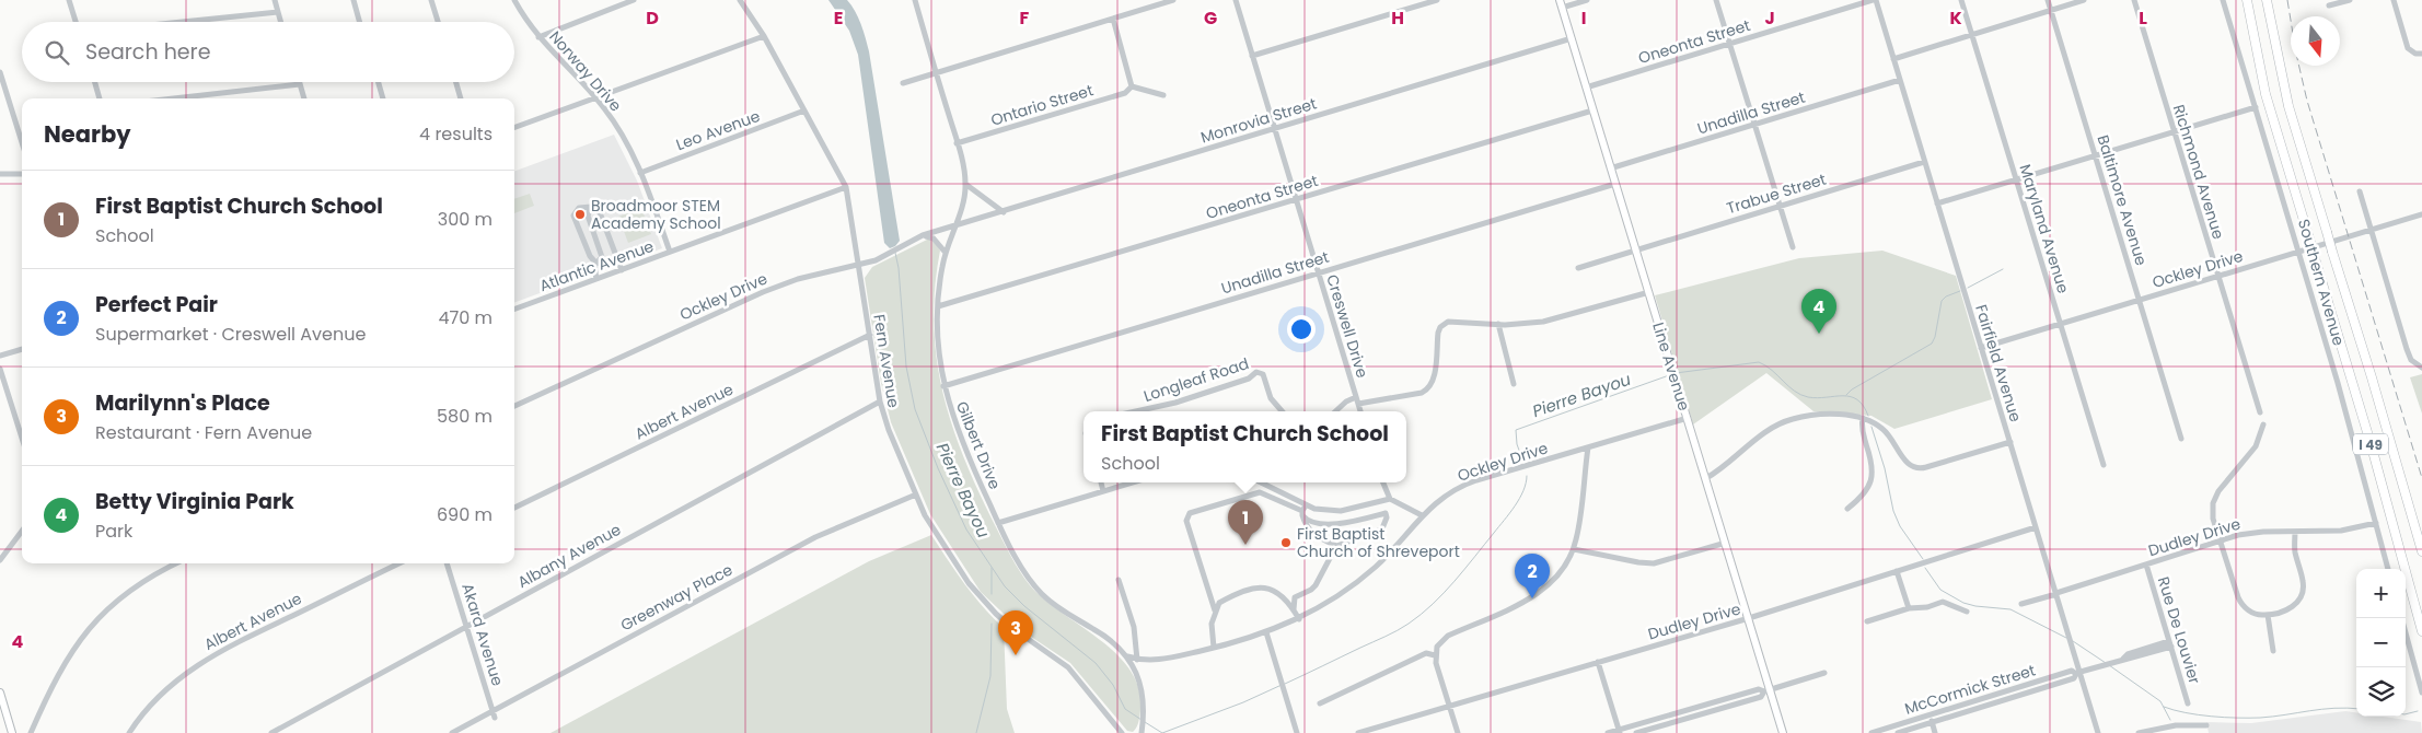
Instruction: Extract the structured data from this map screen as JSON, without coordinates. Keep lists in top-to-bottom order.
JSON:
{
  "streets": {
    "highway": ["I 49"],
    "main road": ["Line Avenue"],
    "street": [
      "Oneonta Street",
      "Norway Drive",
      "Ontario Street",
      "Unadilla Street",
      "Monrovia Street",
      "Leo Avenue",
      "Richmond Avenue",
      "Trabue Street",
      "Baltimore Avenue",
      "Maryland Avenue",
      "Atlantic Avenue",
      "Ockley Drive",
      "Southern Avenue",
      "Creswell Drive",
      "Fern Avenue",
      "Fairfield Avenue",
      "Longleaf Road",
      "Albert Avenue",
      "Gilbert Drive",
      "Dudley Drive",
      "Albany Avenue",
      "Greenway Place",
      "Rue De Louvier",
      "Akard Avenue",
      "McCormick Street"
    ]
  },
  "crossings": [
    ["Oneonta Street", "Creswell Drive"],
    ["Oneonta Street", "Fairfield Avenue"],
    ["Oneonta Street", "Line Avenue"],
    ["Oneonta Street", "Gilbert Drive"],
    ["Norway Drive", "Leo Avenue"],
    ["Norway Drive", "Atlantic Avenue"],
    ["Ontario Street", "Gilbert Drive"],
    ["Unadilla Street", "Creswell Drive"],
    ["Unadilla Street", "Fairfield Avenue"],
    ["Unadilla Street", "Line Avenue"],
    ["Unadilla Street", "Gilbert Drive"],
    ["Monrovia Street", "Ockley Drive"],
    ["Monrovia Street", "Creswell Drive"],
    ["Monrovia Street", "Line Avenue"],
    ["Monrovia Street", "Gilbert Drive"],
    ["Leo Avenue", "Fern Avenue"],
    ["Richmond Avenue", "Ockley Drive"],
    ["Trabue Street", "Fairfield Avenue"],
    ["Trabue Street", "Line Avenue"],
    ["Baltimore Avenue", "Ockley Drive"],
    ["Maryland Avenue", "Ockley Drive"],
    ["Atlantic Avenue", "Fern Avenue"],
    ["Ockley Drive", "Southern Avenue"],
    ["Ockley Drive", "Fern Avenue"],
    ["Ockley Drive", "Fairfield Avenue"],
    ["Ockley Drive", "Line Avenue"],
    ["Ockley Drive", "Gilbert Drive"],
    ["Southern Avenue", "Dudley Drive"],
    ["Fern Avenue", "Albert Avenue"],
    ["Fern Avenue", "Albany Avenue"],
    ["Fern Avenue", "Greenway Place"],
    ["Fairfield Avenue", "Dudley Drive"],
    ["Fairfield Avenue", "McCormick Street"],
    ["Line Avenue", "Dudley Drive"],
    ["Dudley Drive", "Rue De Louvier"],
    ["Albany Avenue", "Akard Avenue"],
    ["Greenway Place", "Akard Avenue"]
  ],
  "water": ["Pierre Bayou"],
  "places": ["Broadmoor STEM Academy School", "First Baptist Church of Shreveport"],
  "north": "bottom",
  "page": {
    "search": "Search here",
    "heading": ["Nearby", "4 results"],
    "list": [
      {
        "mark": "1",
        "name": "First Baptist Church School",
        "note": "School",
        "value": "300 m"
      },
      {
        "mark": "2",
        "name": "Perfect Pair",
        "note": "Supermarket · Creswell Avenue",
        "value": "470 m"
      },
      {
        "mark": "3",
        "name": "Marilynn's Place",
        "note": "Restaurant · Fern Avenue",
        "value": "580 m"
      },
      {
        "mark": "4",
        "name": "Betty Virginia Park",
        "note": "Park",
        "value": "690 m"
      }
    ],
    "pins": [
      "4",
      "1",
      "2",
      "3"
    ],
    "popup": ["First Baptist Church School", "School"],
    "map_buttons": ["+", "−"]
  },
  "grid": {
    "columns": [
      "D",
      "E",
      "F",
      "G",
      "H",
      "I",
      "J",
      "K",
      "L"
    ],
    "rows": ["4"]
  }
}
